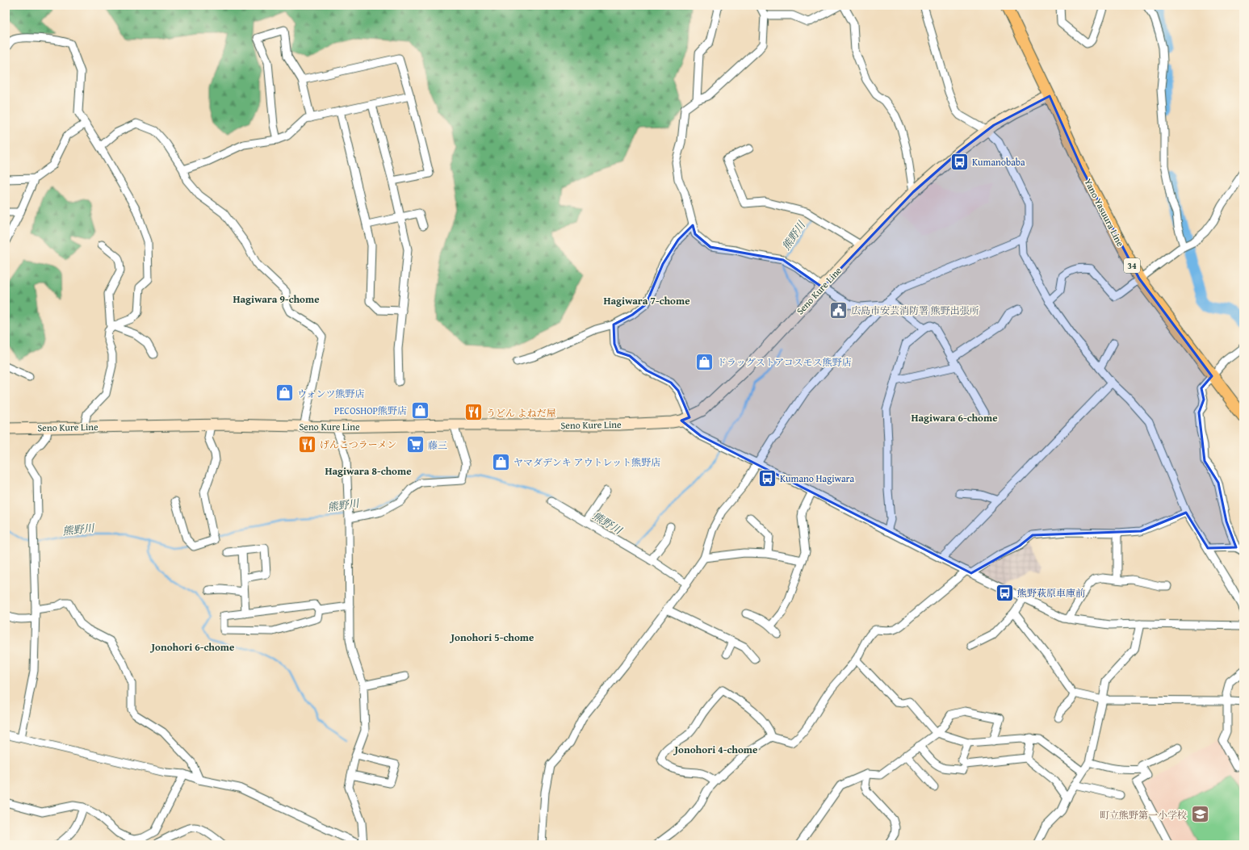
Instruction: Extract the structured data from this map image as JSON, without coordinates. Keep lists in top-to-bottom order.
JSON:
{
  "streets": {
    "main road": ["Yano Yasuura Line", "34", "Seno Kure Line"]
  },
  "crossings": [
    ["Yano Yasuura Line", "Seno Kure Line"]
  ],
  "districts": [
    "Hagiwara 9-chome",
    "Hagiwara 7-chome",
    "Hagiwara 6-chome",
    "Hagiwara 8-chome",
    "Jonohori 5-chome",
    "Jonohori 6-chome",
    "Jonohori 4-chome"
  ],
  "water": ["熊野川"],
  "places": {
    "bus stop": ["Kumanobaba", "Kumano Hagiwara", "熊野萩原車庫前"],
    "public building": ["広島市安芸消防署 熊野出張所"],
    "shop": [
      "ドラッグストアコスモス熊野店",
      "ウォンツ熊野店",
      "PECOSHOP熊野店",
      "ヤマダデンキ アウトレット熊野店"
    ],
    "restaurant": ["うどん よねだ屋", "げんこつラーメン"],
    "supermarket": ["藤三"],
    "school or university": ["町立熊野第一小学校"]
  }
}
